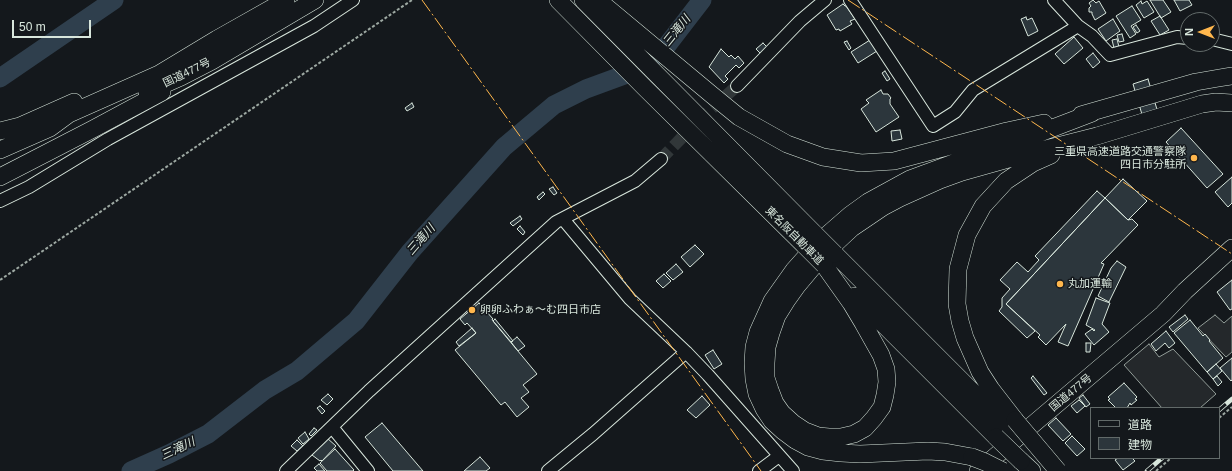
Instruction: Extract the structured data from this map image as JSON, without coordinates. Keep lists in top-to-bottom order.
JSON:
{
  "streets": {
    "highway": ["国道477号", "東名阪自動車道"]
  },
  "water": ["三滝川"],
  "places": ["三重県高速道路交通警察隊 四日市分駐所", "丸加運輸", "卵卵ふわぁ～む四日市店"],
  "legend": ["道路", "建物"],
  "scale_bar": "50 m",
  "north": "left"
}
